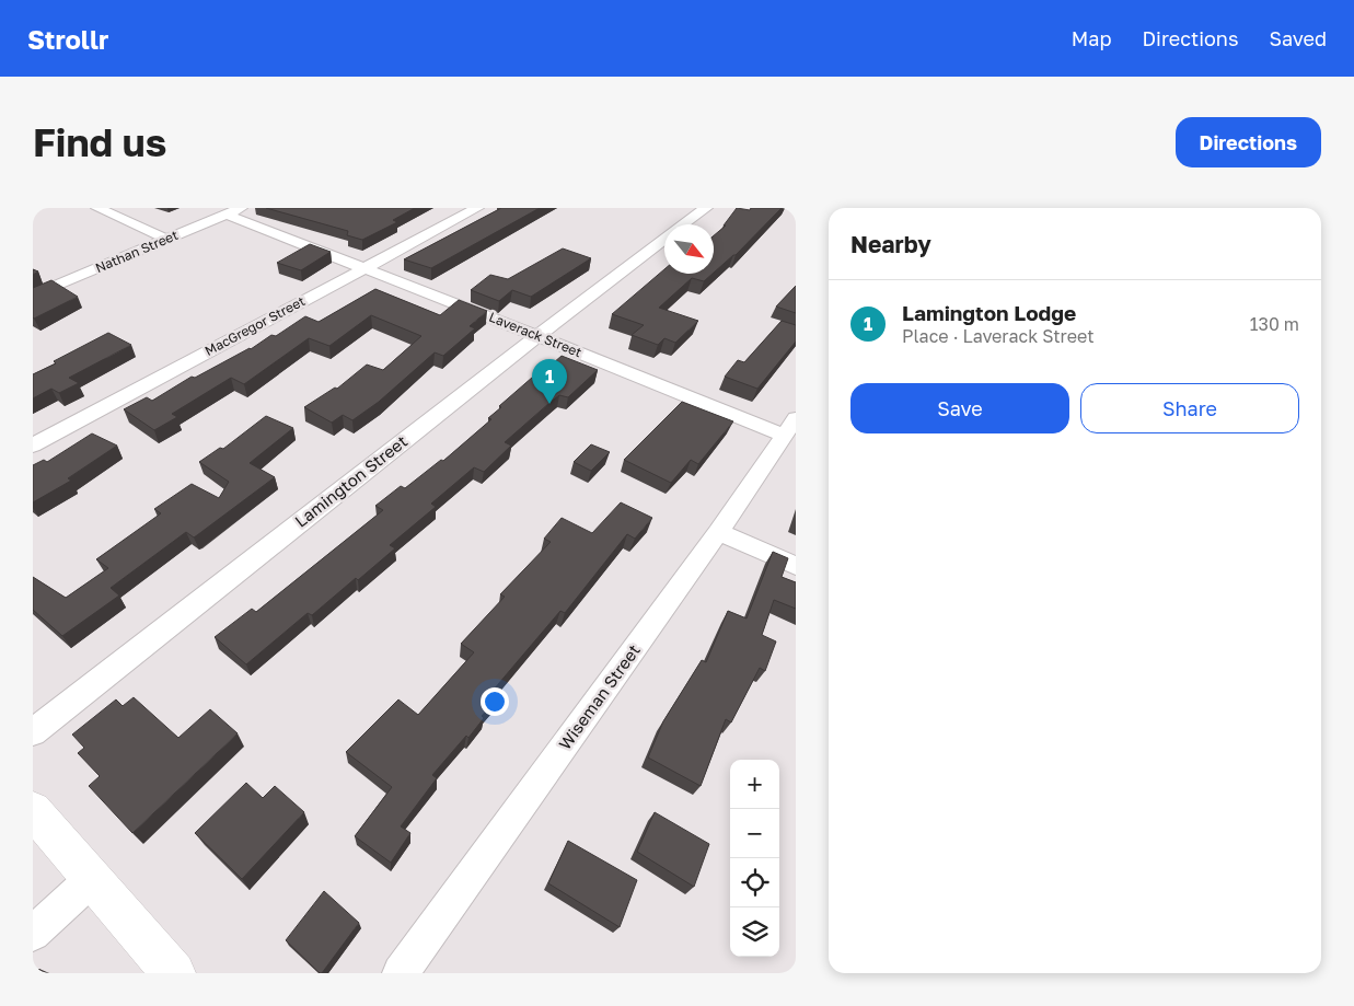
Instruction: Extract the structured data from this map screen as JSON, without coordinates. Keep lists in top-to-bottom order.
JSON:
{
  "streets": {
    "street": [
      "Nathan Street",
      "MacGregor Street",
      "Laverack Street",
      "Lamington Street",
      "Wiseman Street"
    ]
  },
  "crossings": [
    ["Nathan Street", "Laverack Street"],
    ["MacGregor Street", "Laverack Street"],
    ["Laverack Street", "Lamington Street"],
    ["Laverack Street", "Wiseman Street"]
  ],
  "north": "bottom right",
  "page": {
    "header": "Strollr",
    "nav": ["Map", "Directions", "Saved"],
    "buttons": [
      "Directions",
      ["Save", "Share"]
    ],
    "title": "Find us",
    "heading": "Nearby",
    "list": [
      {
        "mark": "1",
        "name": "Lamington Lodge",
        "note": "Place · Laverack Street",
        "value": "130 m"
      }
    ],
    "pins": "1",
    "map_buttons": ["+", "−"]
  }
}
